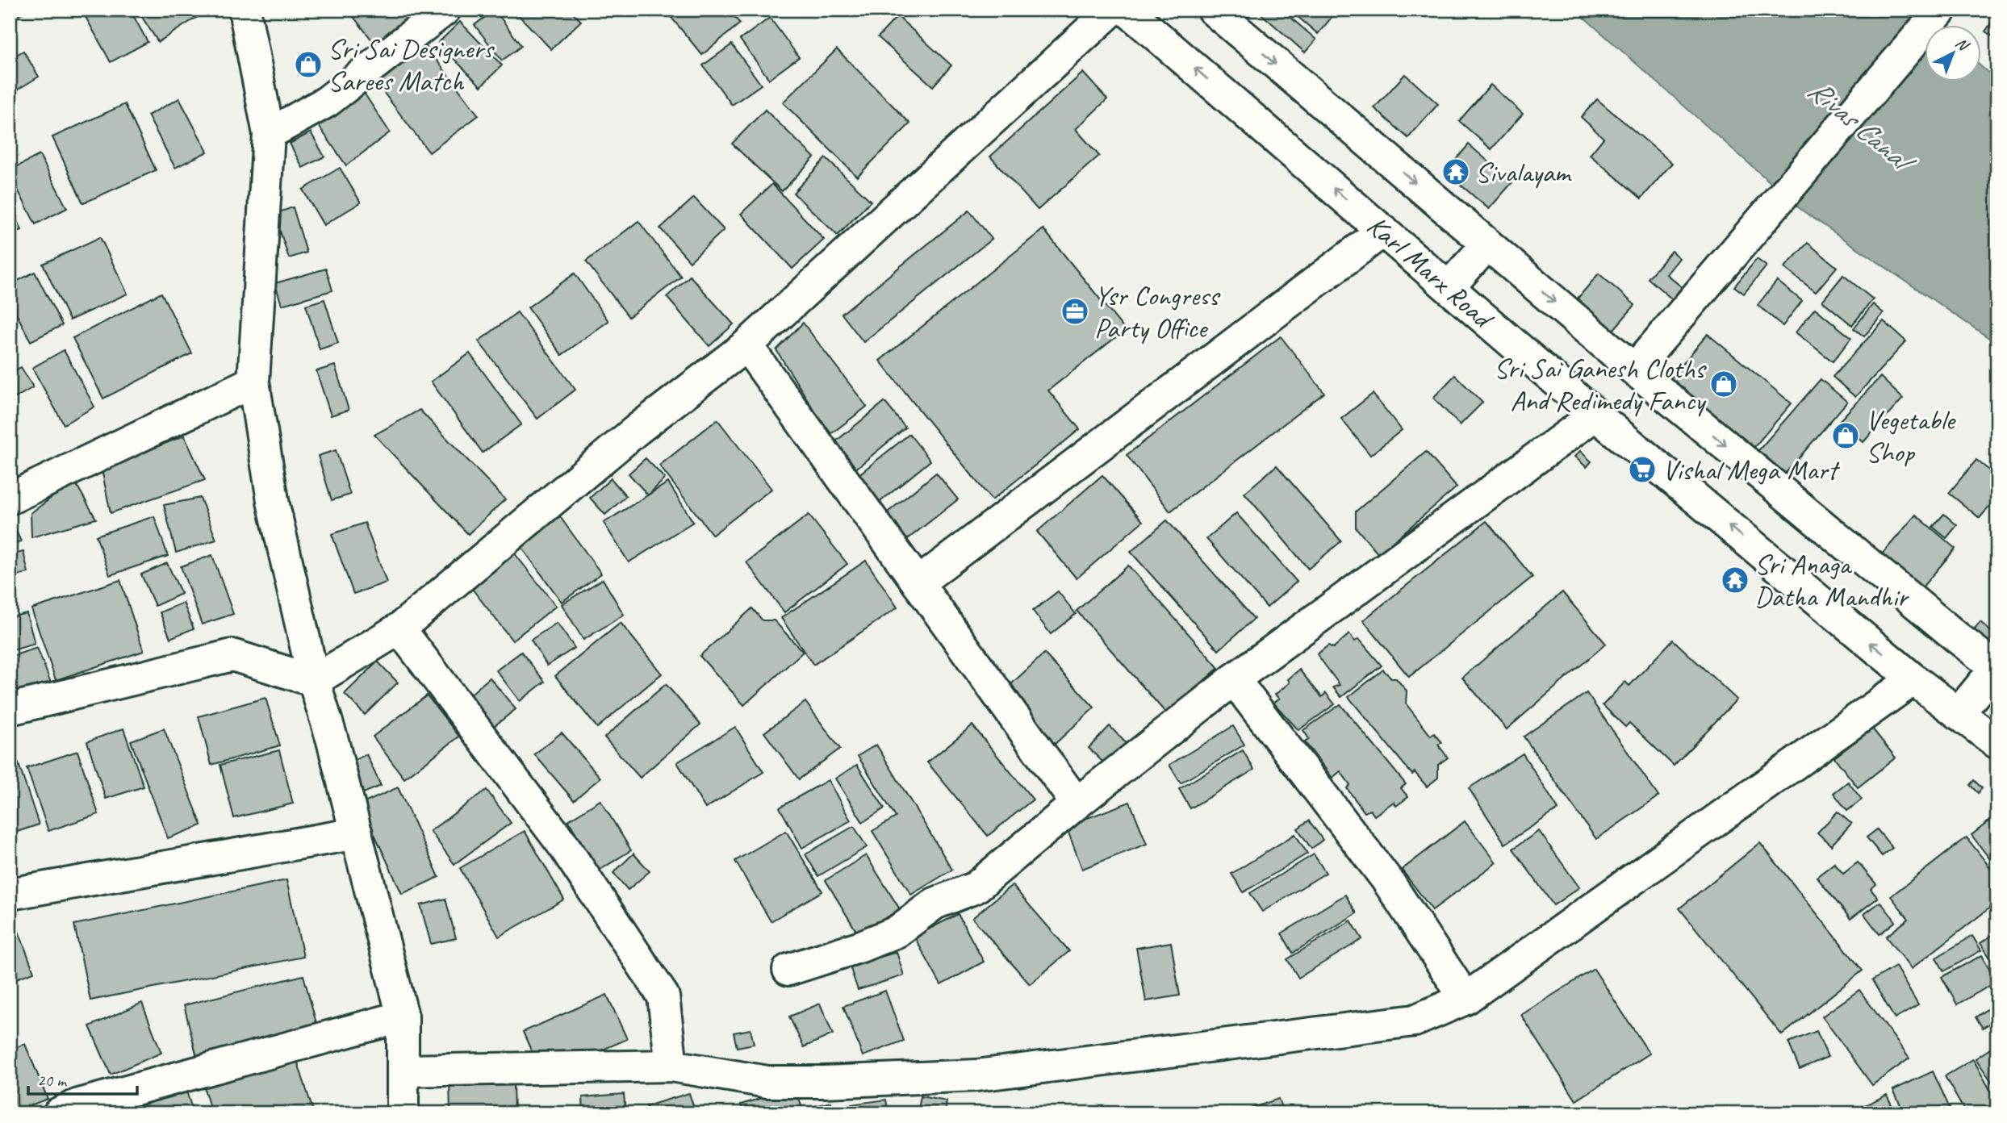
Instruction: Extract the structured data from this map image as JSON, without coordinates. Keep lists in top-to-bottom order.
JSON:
{
  "streets": {
    "street": ["Karl Marx Road"]
  },
  "water": ["Rivas Canal"],
  "places": {
    "shop": ["Sri Sai Designers Sarees Match", "Sri Sai Ganesh Cloths And Redimedy Fancy", "Vegetable Shop"],
    "temple": ["Sivalayam", "Sri Anaga Datha Mandhir"],
    "office": ["Ysr Congress Party Office"],
    "supermarket": ["Vishal Mega Mart"]
  },
  "scale_bar": "20 m",
  "north": "top right"
}
